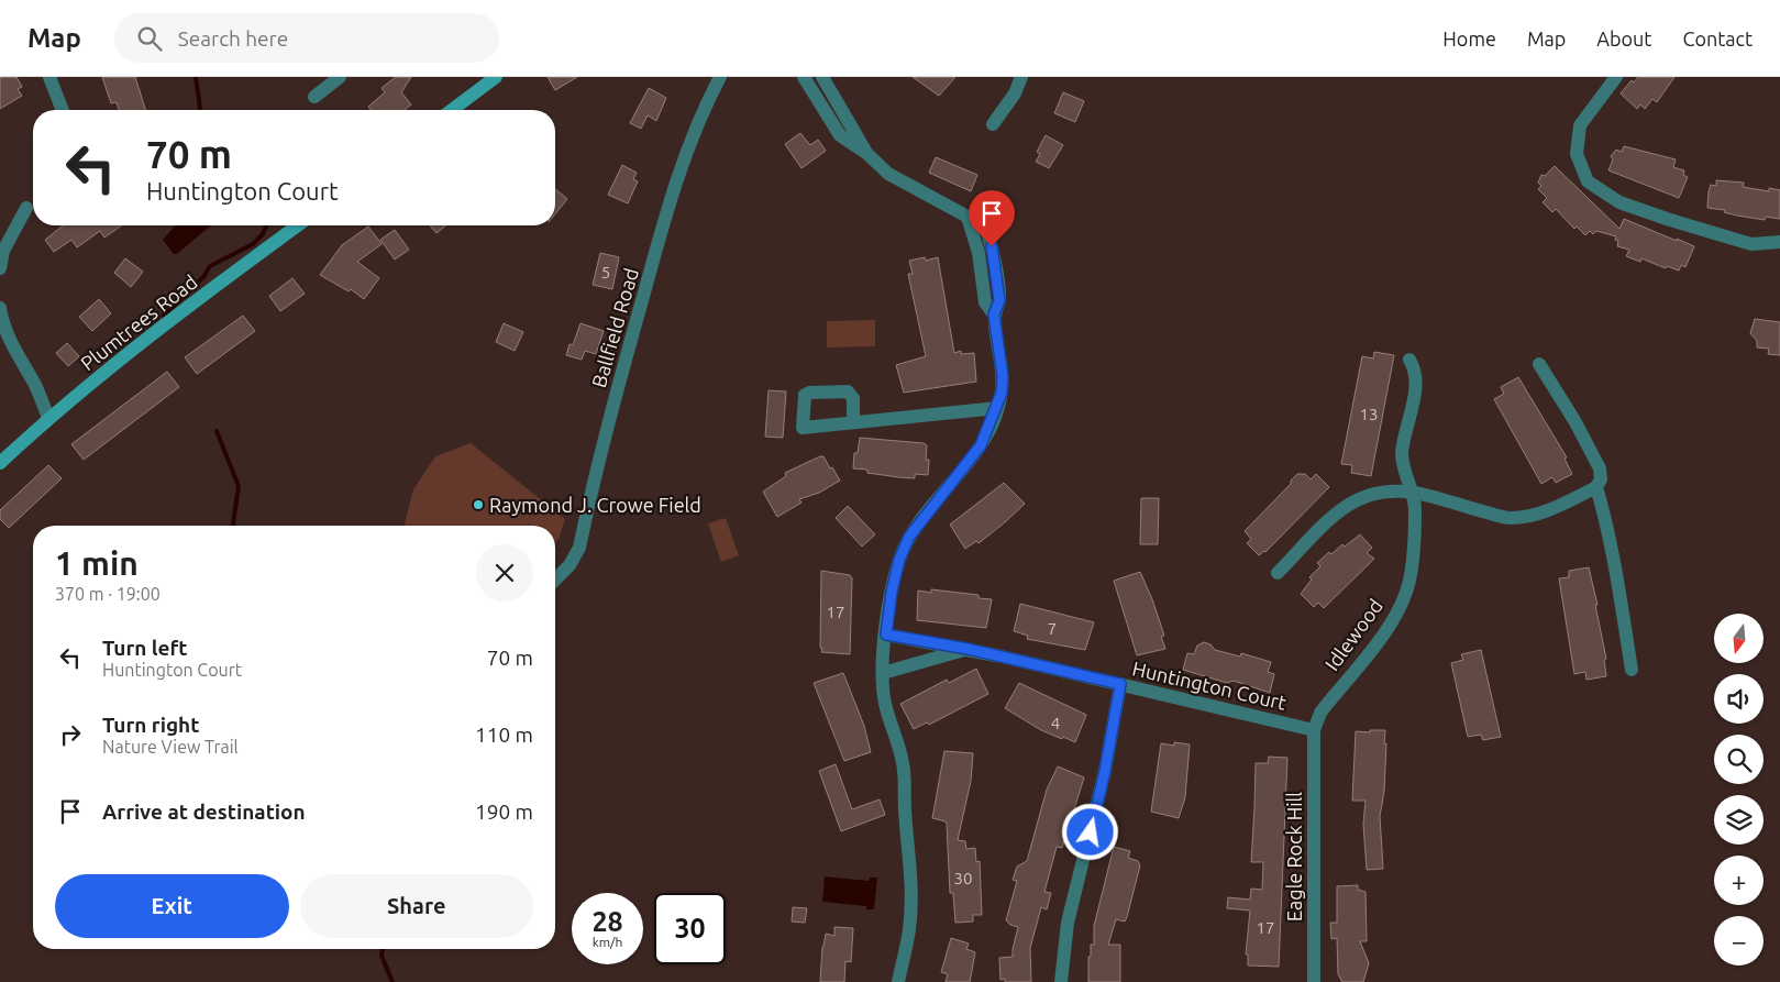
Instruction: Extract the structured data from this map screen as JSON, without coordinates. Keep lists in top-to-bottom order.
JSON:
{
  "streets": {
    "main road": ["Plumtrees Road"],
    "street": [
      "Ballfield Road",
      "Idlewood",
      "Huntington Court",
      "Eagle Rock Hill"
    ]
  },
  "crossings": [
    ["Idlewood", "Huntington Court"],
    ["Idlewood", "Eagle Rock Hill"],
    ["Huntington Court", "Eagle Rock Hill"]
  ],
  "places": ["Raymond J. Crowe Field"],
  "house_numbers": [
    "5",
    "13",
    "17",
    "7",
    "4",
    "30",
    "17"
  ],
  "north": "bottom",
  "page": {
    "header": "Map",
    "search": "Search here",
    "nav": [
      "Home",
      "Map",
      "About",
      "Contact"
    ],
    "turn": ["70 m", "Huntington Court"],
    "heading": ["1 min", "370 m · 19:00"],
    "map_buttons": ["+", "−"],
    "list": [
      {
        "name": "Turn left",
        "note": "Huntington Court",
        "value": "70 m"
      },
      {
        "name": "Turn right",
        "note": "Nature View Trail",
        "value": "110 m"
      },
      {
        "name": "Arrive at destination",
        "value": "190 m"
      }
    ],
    "buttons": ["Exit", "Share"],
    "speed": "28 km/h",
    "limit": "30"
  }
}
